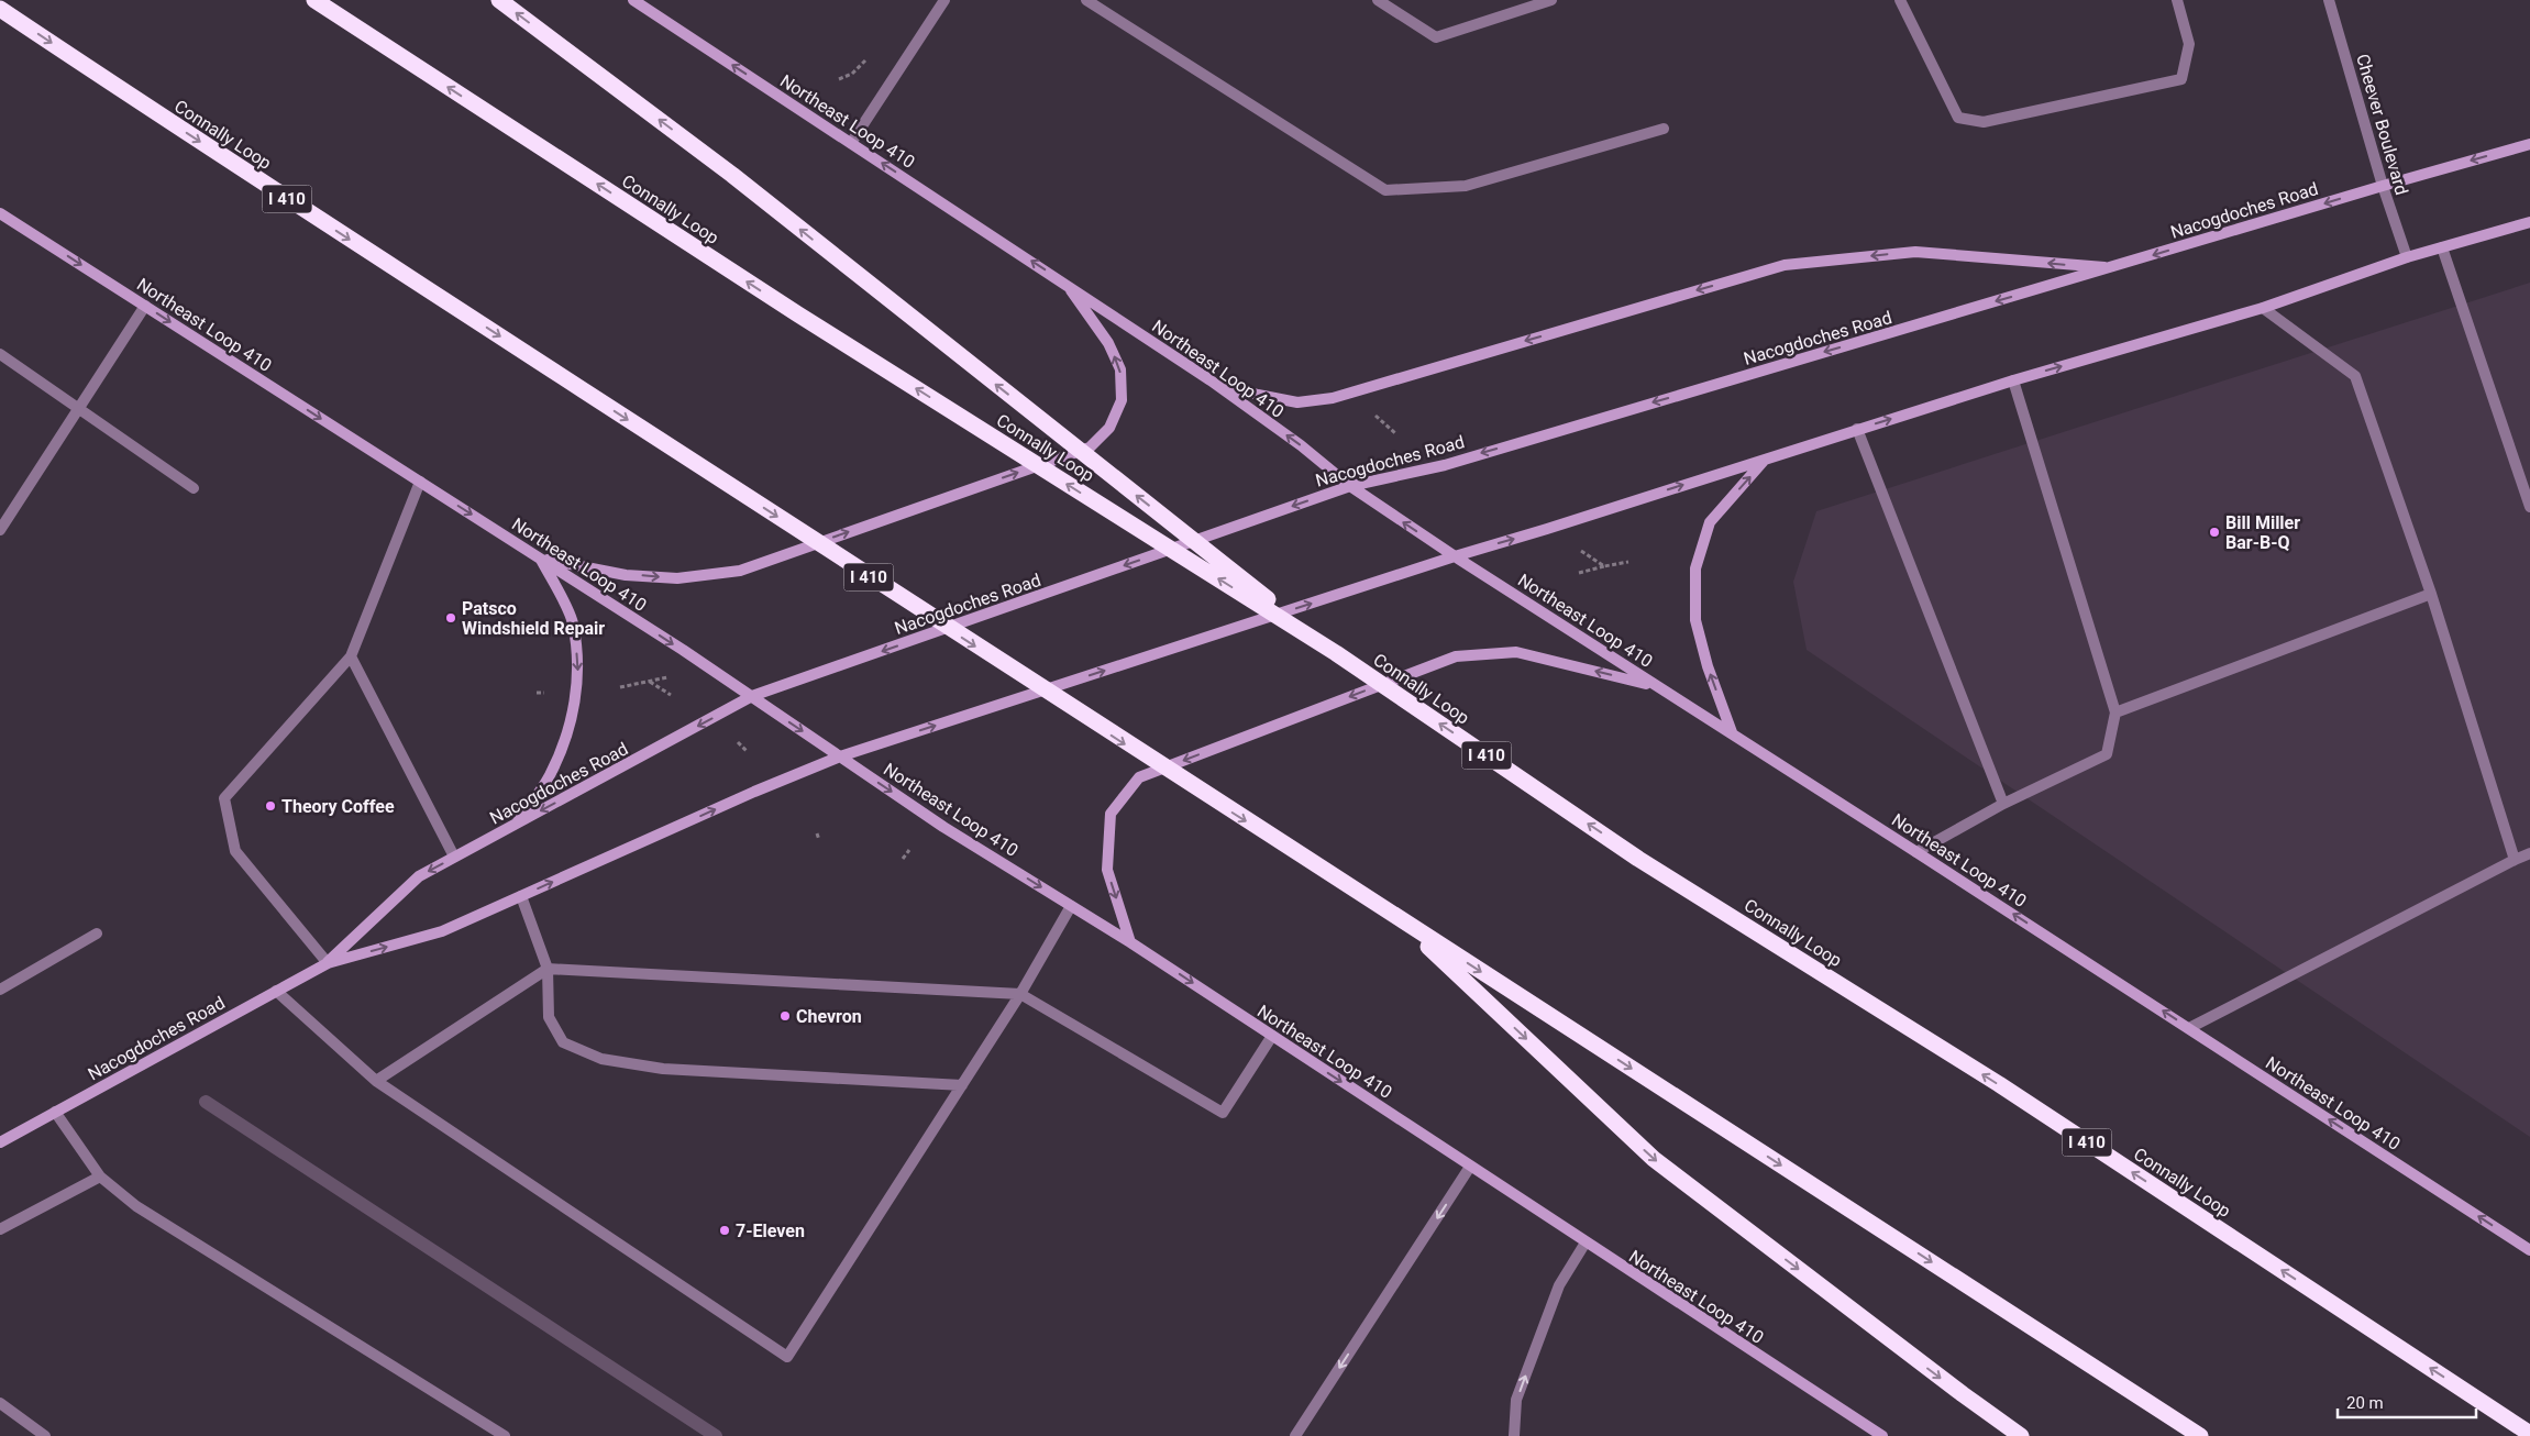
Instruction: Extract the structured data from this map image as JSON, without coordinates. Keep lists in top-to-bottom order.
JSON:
{
  "streets": {
    "highway": ["Connally Loop", "I 410"],
    "main road": ["Northeast Loop 410", "Nacogdoches Road"],
    "street": ["Cheever Boulevard"]
  },
  "crossings": [
    ["Northeast Loop 410", "Nacogdoches Road"],
    ["Cheever Boulevard", "Nacogdoches Road"]
  ],
  "places": [
    "Bill Miller Bar-B-Q",
    "Patsco Windshield Repair",
    "Theory Coffee",
    "Chevron",
    "7-Eleven"
  ],
  "scale_bar": "20 m"
}
